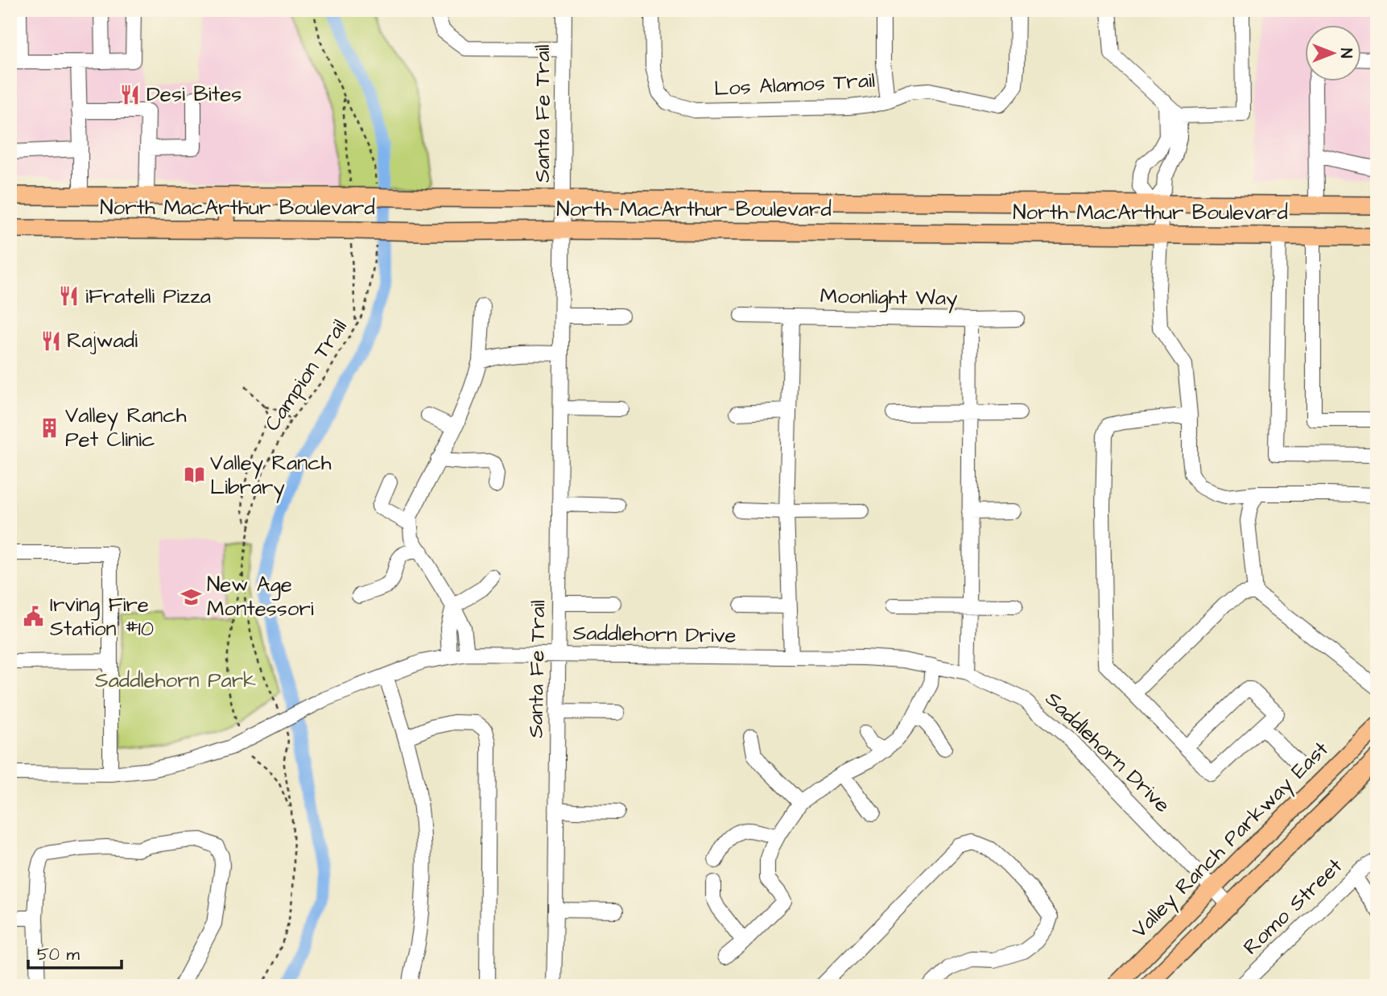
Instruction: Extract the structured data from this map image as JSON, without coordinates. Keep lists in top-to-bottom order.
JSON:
{
  "streets": {
    "main road": ["North MacArthur Boulevard", "Valley Ranch Parkway East"],
    "street": [
      "Los Alamos Trail",
      "Santa Fe Trail",
      "Moonlight Way",
      "Saddlehorn Drive",
      "Romo Street"
    ],
    "path": ["Campion Trail"]
  },
  "crossings": [
    ["Santa Fe Trail", "North MacArthur Boulevard"],
    ["Santa Fe Trail", "Saddlehorn Drive"],
    ["Moonlight Way", "Saddlehorn Drive"],
    ["Saddlehorn Drive", "Valley Ranch Parkway East"]
  ],
  "parks": ["Saddlehorn Park"],
  "places": {
    "restaurant": ["Desi Bites", "iFratelli Pizza", "Rajwadi"],
    "building": ["Valley Ranch Pet Clinic"],
    "library": ["Valley Ranch Library"],
    "school or university": ["New Age Montessori"],
    "public building": ["Irving Fire Station #10"]
  },
  "scale_bar": "50 m",
  "north": "right"
}
